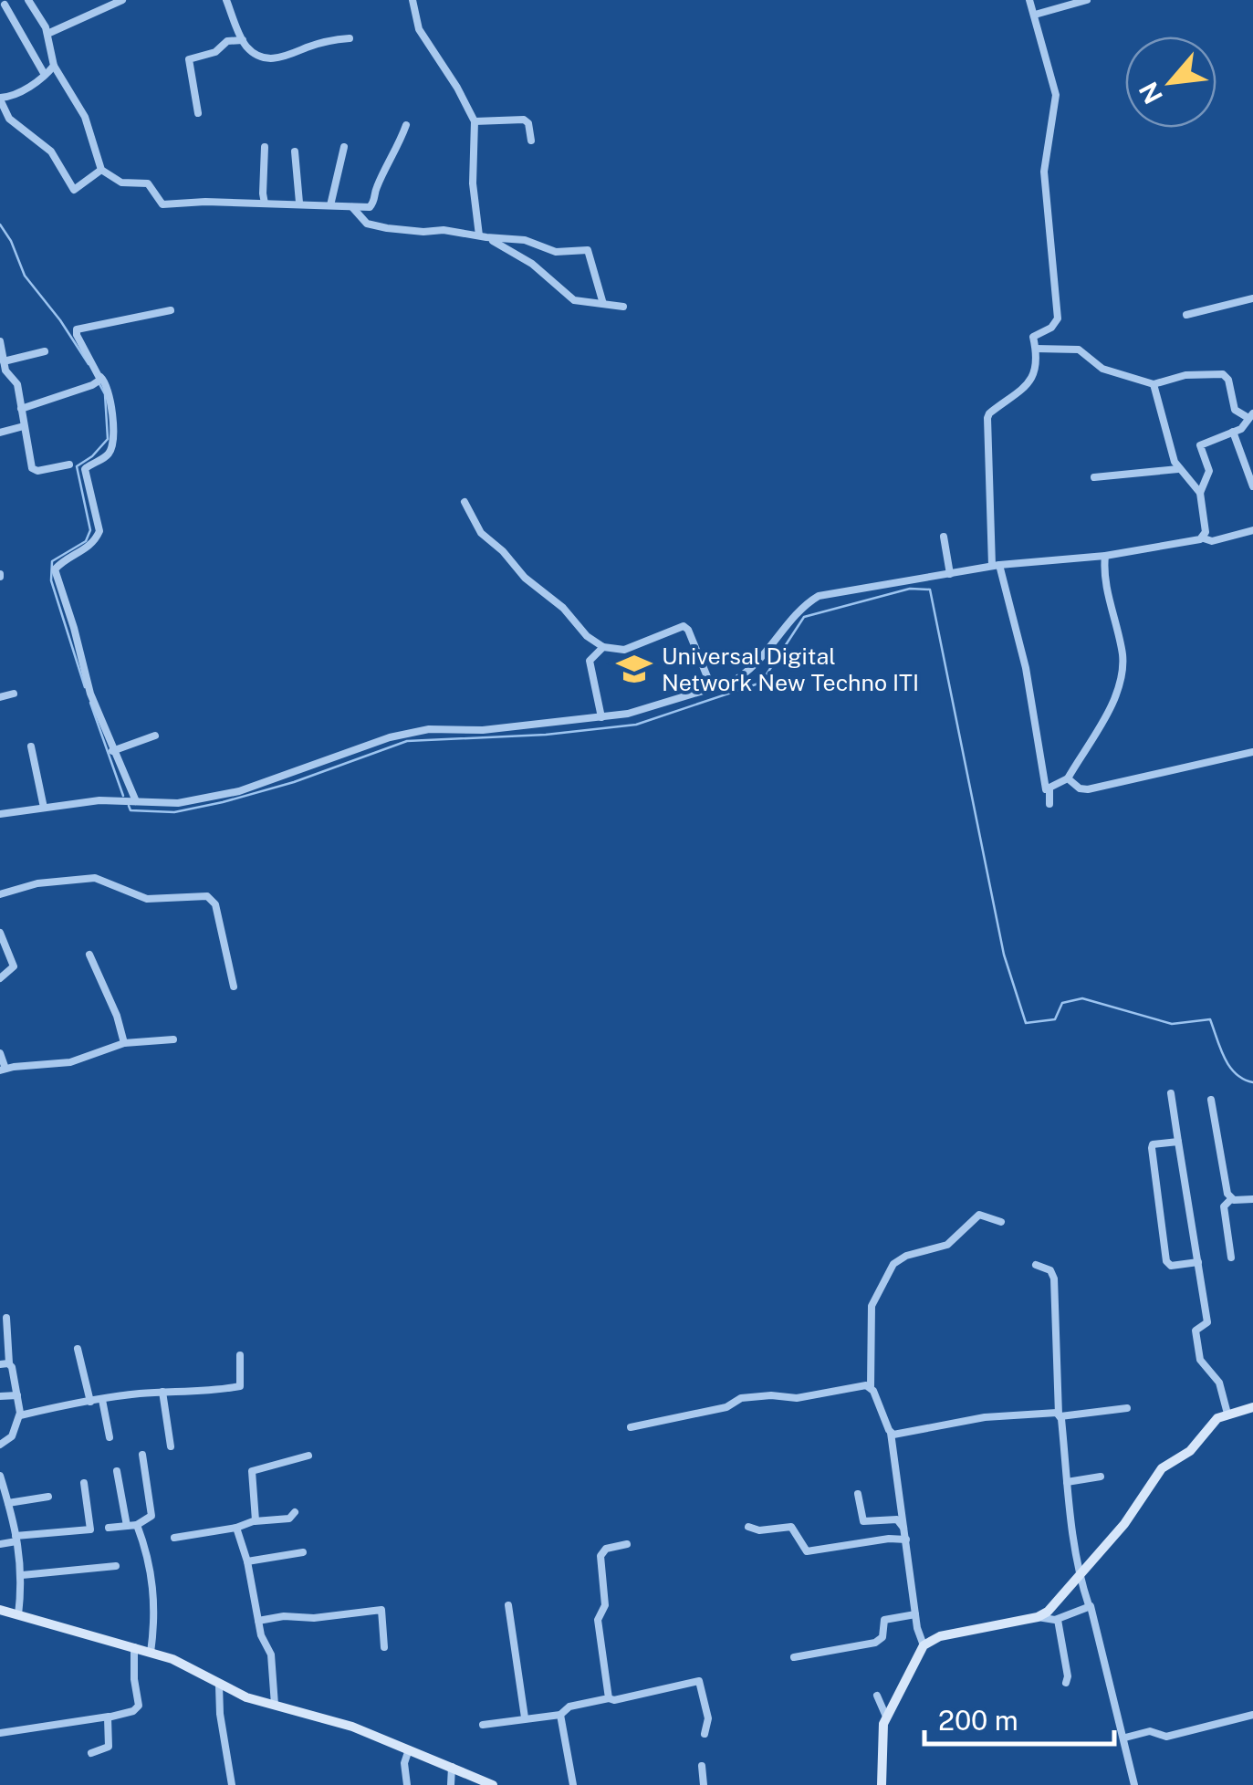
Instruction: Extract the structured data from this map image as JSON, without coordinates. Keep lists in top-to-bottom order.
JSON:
{
  "places": {
    "school or university": ["Universal Digital Network New Techno ITI"]
  },
  "scale_bar": "200 m",
  "north": "bottom left"
}
